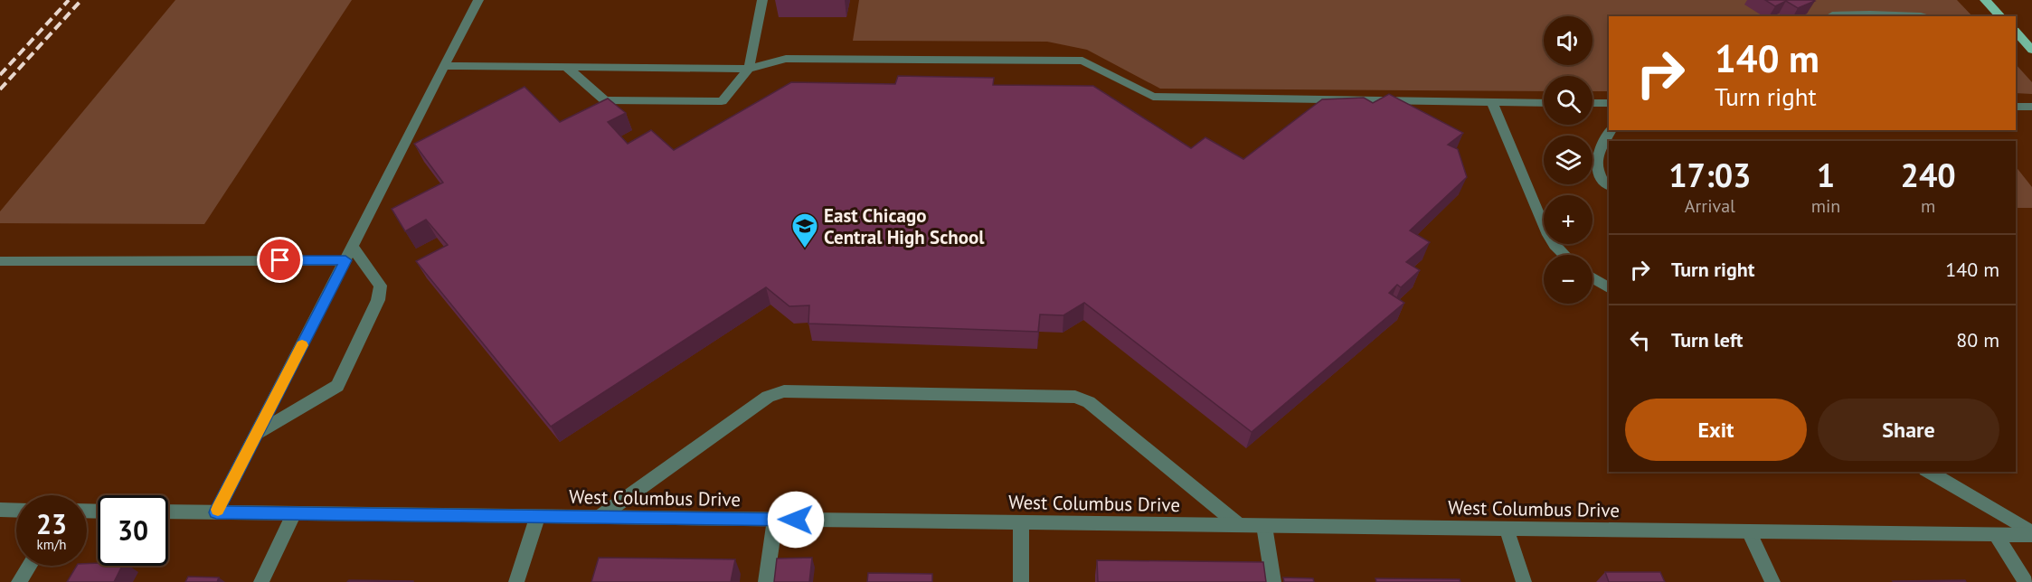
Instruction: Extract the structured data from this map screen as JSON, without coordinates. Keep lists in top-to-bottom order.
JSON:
{
  "streets": {
    "street": ["West Columbus Drive"]
  },
  "places": {
    "school or university": ["East Chicago Central High School"]
  },
  "page": {
    "map_buttons": ["+", "−"],
    "turn": ["140 m", "Turn right"],
    "eta": [
      "17:03",
      "Arrival",
      "1",
      "min",
      "240",
      "m"
    ],
    "list": [
      {
        "name": "Turn right",
        "value": "140 m"
      },
      {
        "name": "Turn left",
        "value": "80 m"
      }
    ],
    "buttons": ["Exit", "Share"],
    "speed": "23 km/h",
    "limit": "30"
  }
}
